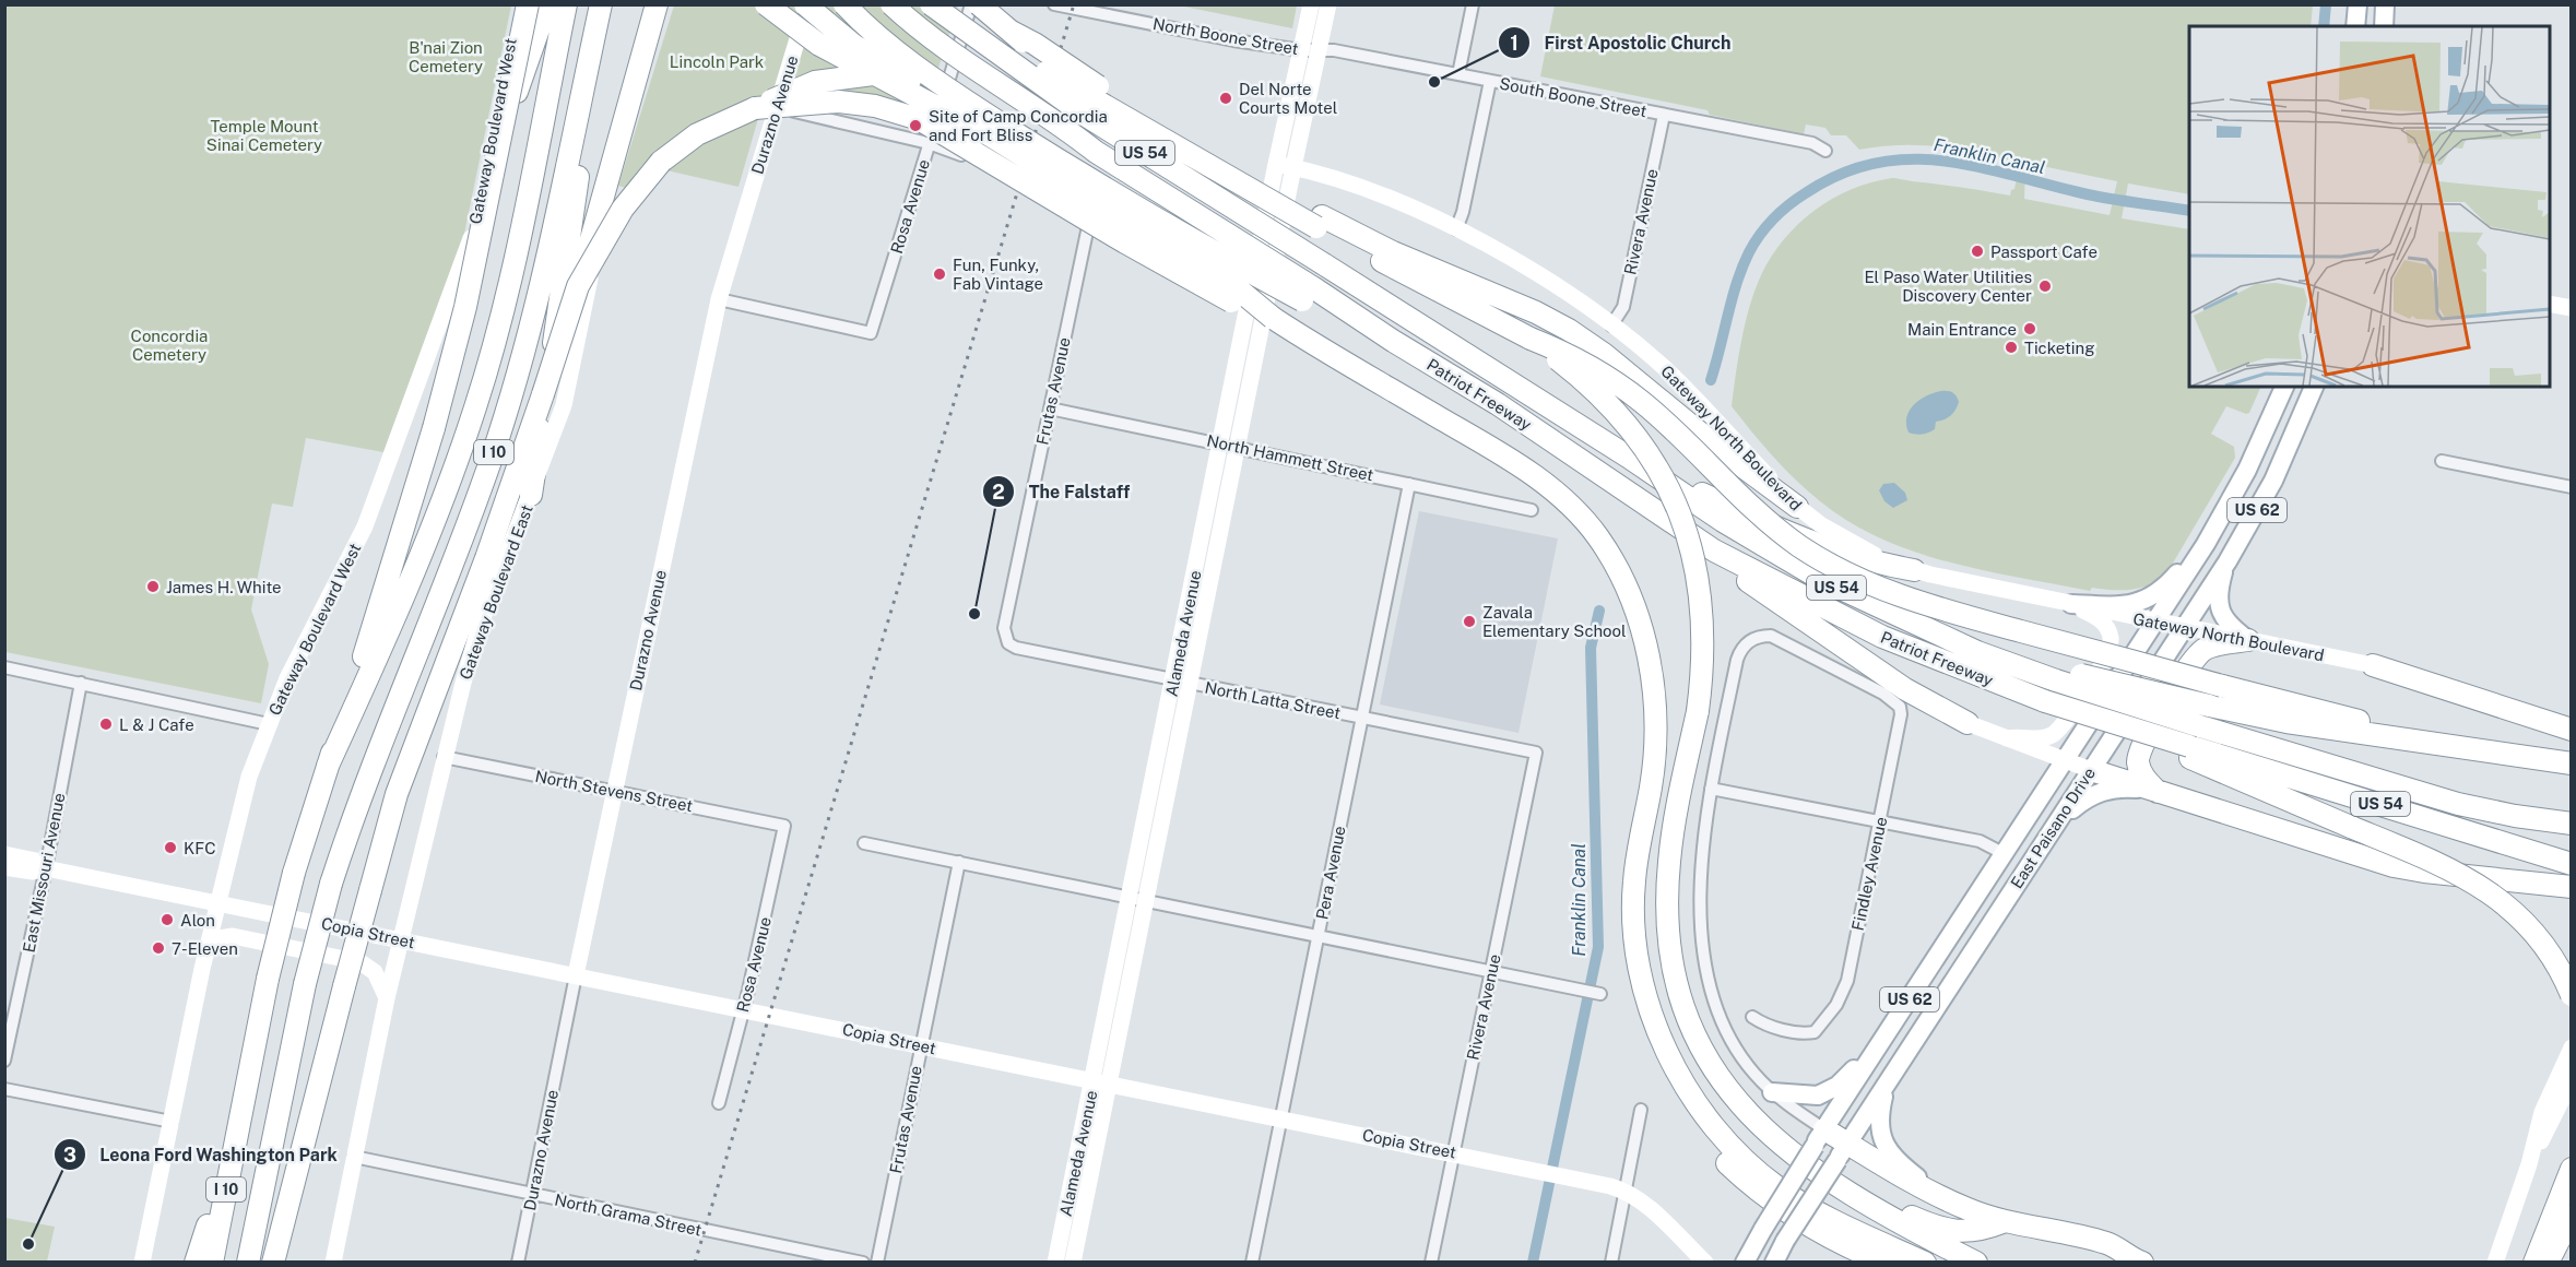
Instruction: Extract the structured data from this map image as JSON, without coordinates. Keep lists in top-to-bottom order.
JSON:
{
  "streets": {
    "highway": ["US 54", "Patriot Freeway", "I 10"],
    "main road": [
      "Durazno Avenue",
      "Gateway Boulevard West",
      "Gateway North Boulevard",
      "US 62",
      "Gateway Boulevard East",
      "Alameda Avenue",
      "East Paisano Drive",
      "Copia Street"
    ],
    "street": [
      "North Boone Street",
      "South Boone Street",
      "Rosa Avenue",
      "Rivera Avenue",
      "Frutas Avenue",
      "North Hammett Street",
      "North Latta Street",
      "North Stevens Street",
      "East Missouri Avenue",
      "Pera Avenue",
      "Findley Avenue",
      "North Grama Street"
    ]
  },
  "crossings": [
    ["North Boone Street", "South Boone Street"],
    ["North Boone Street", "Alameda Avenue"],
    ["South Boone Street", "Rivera Avenue"],
    ["South Boone Street", "Alameda Avenue"],
    ["Durazno Avenue", "Rosa Avenue"],
    ["Durazno Avenue", "North Stevens Street"],
    ["Durazno Avenue", "Copia Street"],
    ["Durazno Avenue", "North Grama Street"],
    ["Gateway Boulevard West", "Copia Street"],
    ["US 54", "Patriot Freeway"],
    ["Rosa Avenue", "North Stevens Street"],
    ["Rosa Avenue", "Copia Street"],
    ["Rivera Avenue", "Gateway North Boulevard"],
    ["Rivera Avenue", "North Latta Street"],
    ["Rivera Avenue", "Copia Street"],
    ["Frutas Avenue", "North Hammett Street"],
    ["Frutas Avenue", "North Latta Street"],
    ["Frutas Avenue", "Copia Street"],
    ["Gateway North Boulevard", "Alameda Avenue"],
    ["Gateway North Boulevard", "East Paisano Drive"],
    ["North Hammett Street", "Alameda Avenue"],
    ["North Hammett Street", "Pera Avenue"],
    ["Gateway Boulevard East", "North Stevens Street"],
    ["Gateway Boulevard East", "Copia Street"],
    ["Gateway Boulevard East", "North Grama Street"],
    ["Alameda Avenue", "North Latta Street"],
    ["Alameda Avenue", "Copia Street"],
    ["North Latta Street", "Pera Avenue"],
    ["East Missouri Avenue", "Copia Street"],
    ["Pera Avenue", "Copia Street"]
  ],
  "water": ["Franklin Canal"],
  "parks": [
    "B'nai Zion Cemetery",
    "Lincoln Park",
    "Temple Mount Sinai Cemetery",
    "Concordia Cemetery"
  ],
  "places": [
    "First Apostolic Church",
    "Del Norte Courts Motel",
    "Site of Camp Concordia and Fort Bliss",
    "Passport Cafe",
    "Fun, Funky, Fab Vintage",
    "El Paso Water Utilities Discovery Center",
    "Main Entrance",
    "Ticketing",
    "James H. White",
    "The Falstaff",
    "Zavala Elementary School",
    "L & J Cafe",
    "KFC",
    "Alon",
    "7-Eleven",
    "Leona Ford Washington Park"
  ]
}
